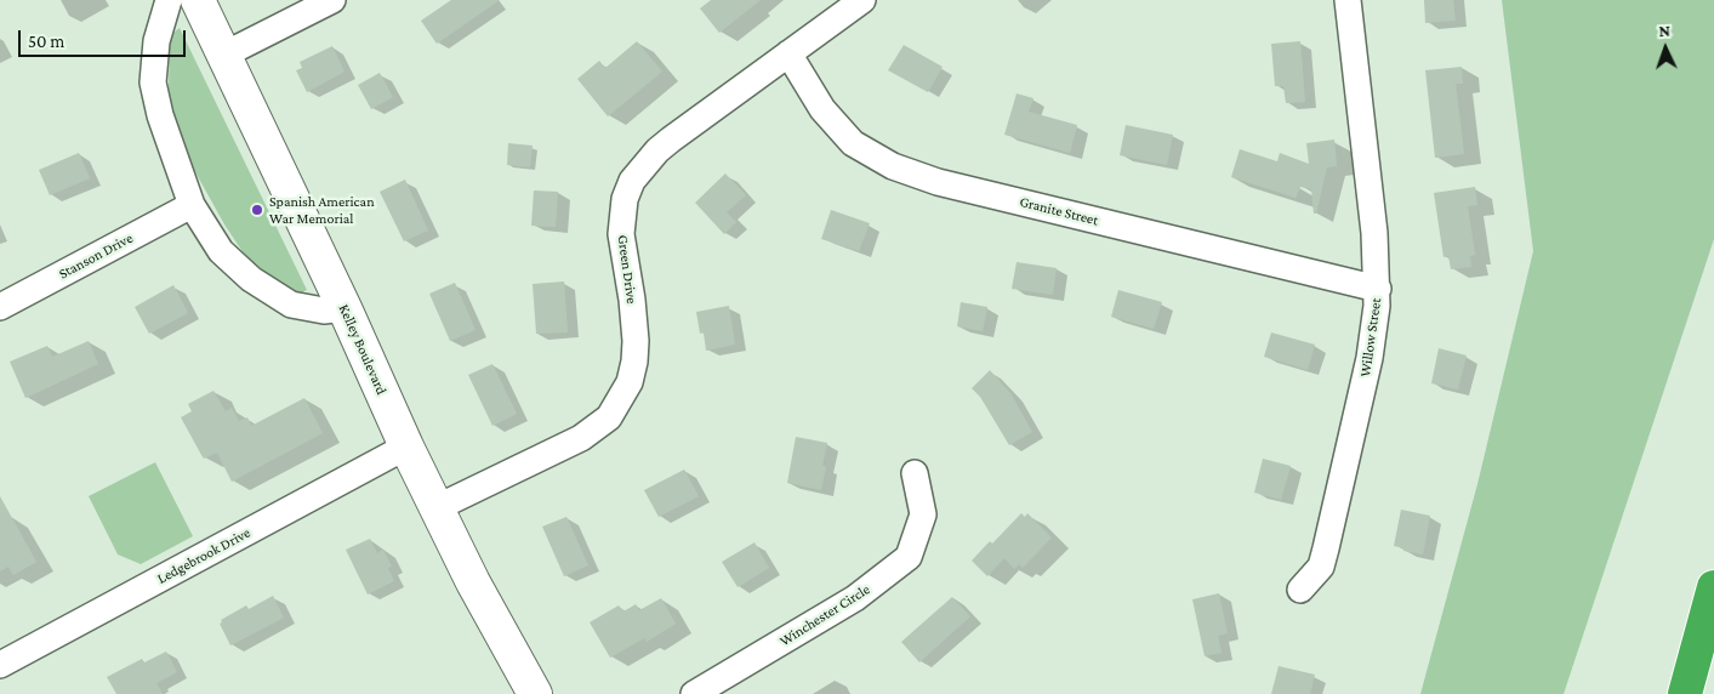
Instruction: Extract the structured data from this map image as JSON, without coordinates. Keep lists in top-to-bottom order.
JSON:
{
  "streets": {
    "main road": ["Kelley Boulevard"],
    "street": [
      "Granite Street",
      "Stanson Drive",
      "Green Drive",
      "Willow Street",
      "Ledgebrook Drive",
      "Winchester Circle"
    ]
  },
  "crossings": [
    ["Granite Street", "Green Drive"],
    ["Granite Street", "Willow Street"],
    ["Green Drive", "Kelley Boulevard"],
    ["Kelley Boulevard", "Ledgebrook Drive"]
  ],
  "places": ["Spanish American War Memorial"],
  "scale_bar": "50 m",
  "north": "top"
}
